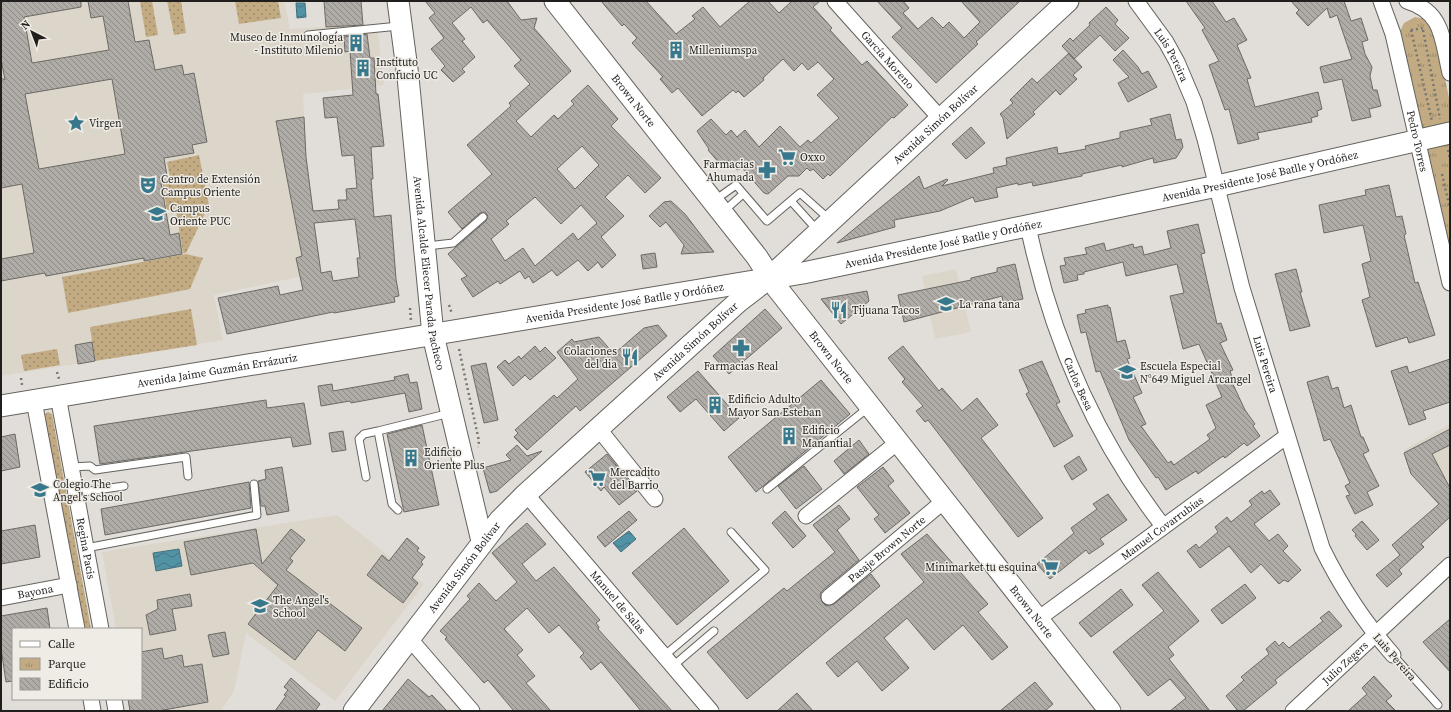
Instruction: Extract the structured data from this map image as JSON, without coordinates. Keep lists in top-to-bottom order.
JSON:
{
  "streets": {
    "street": [
      "Luis Pereira",
      "García Moreno",
      "Brown Norte",
      "Avenida Simón Bolívar",
      "Pedro Torres",
      "Avenida Presidente José Batlle y Ordóñez",
      "Avenida Alcalde Eliecer Parada Pacheco",
      "Avenida Jaime Guzmán Errázuriz",
      "Carlos Besa",
      "Manuel Covarrubias",
      "Regina Pacis",
      "Pasaje Brown Norte",
      "Bayona",
      "Manuel de Salas",
      "Julio Zegers"
    ]
  },
  "crossings": [
    ["Luis Pereira", "Avenida Presidente José Batlle y Ordóñez"],
    ["Luis Pereira", "Manuel Covarrubias"],
    ["Luis Pereira", "Julio Zegers"],
    ["García Moreno", "Avenida Simón Bolívar"],
    ["Brown Norte", "Avenida Simón Bolívar"],
    ["Brown Norte", "Avenida Presidente José Batlle y Ordóñez"],
    ["Brown Norte", "Manuel Covarrubias"],
    ["Brown Norte", "Pasaje Brown Norte"],
    ["Avenida Simón Bolívar", "Avenida Presidente José Batlle y Ordóñez"],
    ["Avenida Simón Bolívar", "Avenida Alcalde Eliecer Parada Pacheco"],
    ["Avenida Simón Bolívar", "Manuel de Salas"],
    ["Pedro Torres", "Avenida Presidente José Batlle y Ordóñez"],
    ["Avenida Presidente José Batlle y Ordóñez", "Avenida Alcalde Eliecer Parada Pacheco"],
    ["Avenida Presidente José Batlle y Ordóñez", "Avenida Jaime Guzmán Errázuriz"],
    ["Avenida Presidente José Batlle y Ordóñez", "Carlos Besa"],
    ["Avenida Alcalde Eliecer Parada Pacheco", "Avenida Jaime Guzmán Errázuriz"],
    ["Avenida Jaime Guzmán Errázuriz", "Regina Pacis"],
    ["Carlos Besa", "Manuel Covarrubias"]
  ],
  "places": {
    "building": [
      "Museo de Inmunología - Instituto Milenio",
      "Milleniumspa",
      "Instituto Confucio UC",
      "Edificio Adulto Mayor San Esteban",
      "Edificio Manantial",
      "Edificio Oriente Plus"
    ],
    "place": ["Virgen"],
    "supermarket": ["Oxxo", "Mercadito del Barrio", "Minimarket tu esquina"],
    "pharmacy": ["Farmacias Ahumada", "Farmacias Real"],
    "theatre": ["Centro de Extensión Campus Oriente"],
    "school or university": [
      "Campus Oriente PUC",
      "La rana tana",
      "Escuela Especial N°649 Miguel Arcangel",
      "Colegio The Angel's School",
      "The Angel's School"
    ],
    "restaurant": ["Tijuana Tacos", "Colaciones del dia"]
  },
  "legend": ["Calle", "Parque", "Edificio"],
  "north": "top left"
}
